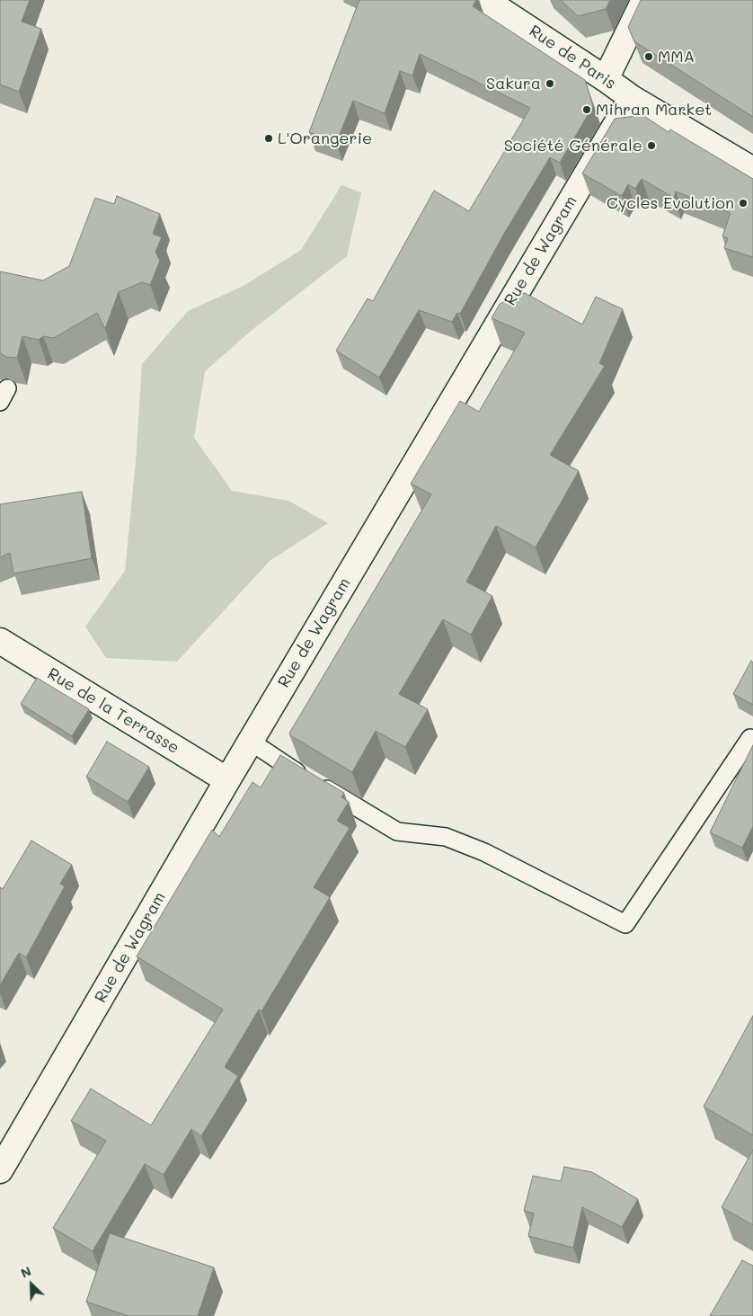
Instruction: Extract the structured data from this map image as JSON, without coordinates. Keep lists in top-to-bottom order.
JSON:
{
  "streets": {
    "street": ["Rue de Paris", "Rue de Wagram", "Rue de la Terrasse"]
  },
  "crossings": [
    ["Rue de Paris", "Rue de Wagram"],
    ["Rue de Wagram", "Rue de la Terrasse"]
  ],
  "places": [
    "MMA",
    "Sakura",
    "Mihran Market",
    "L'Orangerie",
    "Société Générale",
    "Cycles Evolution"
  ],
  "north": "top left"
}
